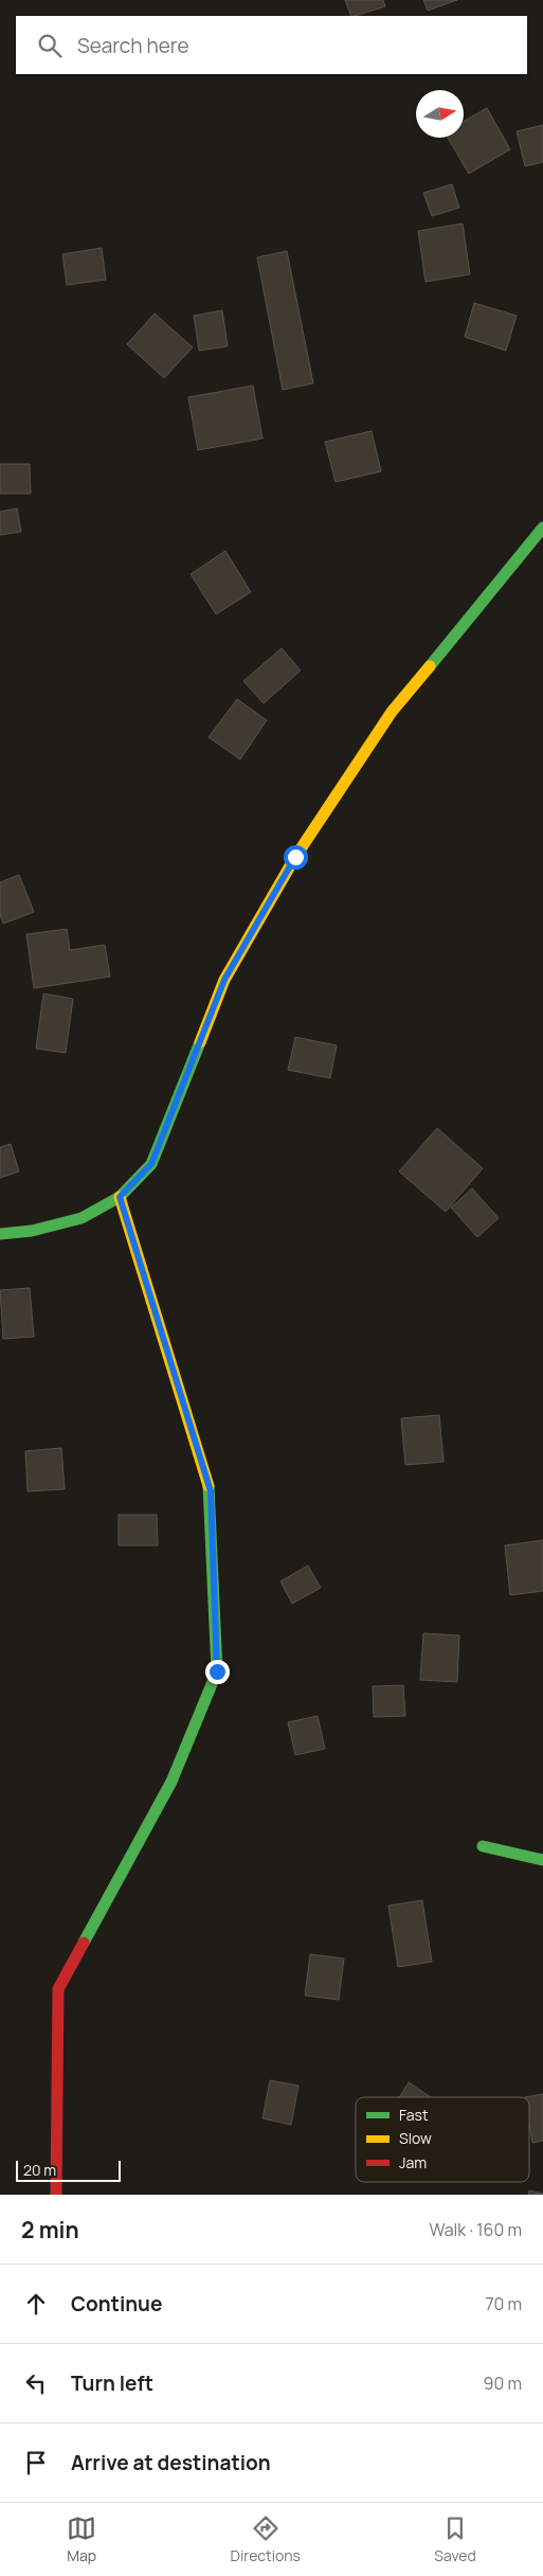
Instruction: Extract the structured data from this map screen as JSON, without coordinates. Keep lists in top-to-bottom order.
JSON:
{
  "legend": ["Fast", "Slow", "Jam"],
  "scale_bar": "20 m",
  "north": "right",
  "page": {
    "search": "Search here",
    "scale": "20 m",
    "heading": ["2 min", "Walk · 160 m"],
    "list": [
      ["Continue", "70 m"],
      ["Turn left", "90 m"],
      "Arrive at destination"
    ],
    "nav": ["Map", "Directions", "Saved"]
  }
}
